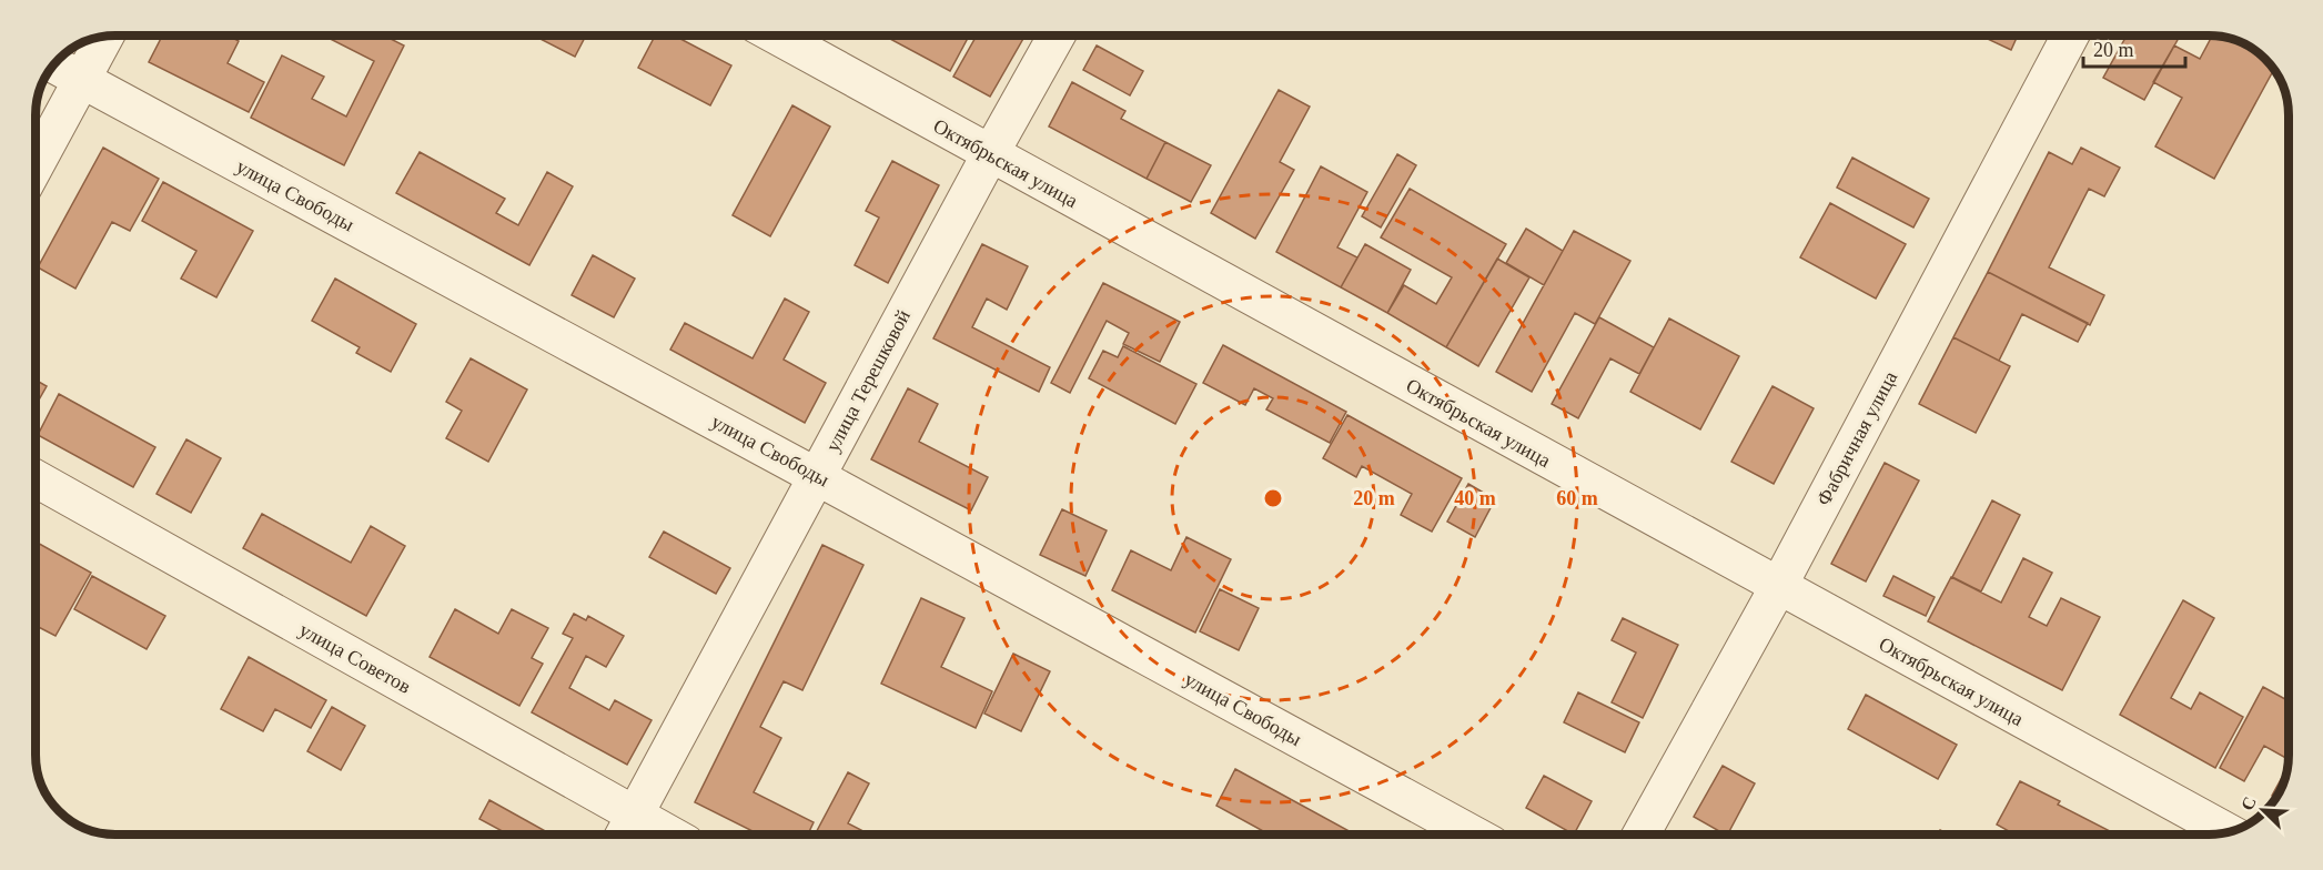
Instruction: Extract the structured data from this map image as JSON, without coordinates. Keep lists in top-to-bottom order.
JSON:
{
  "streets": {
    "street": [
      "Октябрьская улица",
      "улица Свободы",
      "улица Терешковой",
      "Фабричная улица",
      "улица Советов"
    ]
  },
  "crossings": [
    ["Октябрьская улица", "улица Терешковой"],
    ["Октябрьская улица", "Фабричная улица"],
    ["улица Свободы", "улица Терешковой"],
    ["улица Терешковой", "улица Советов"]
  ],
  "scale_bar": "20 m",
  "north": "top left",
  "rings": ["20 m", "40 m", "60 m"]
}
